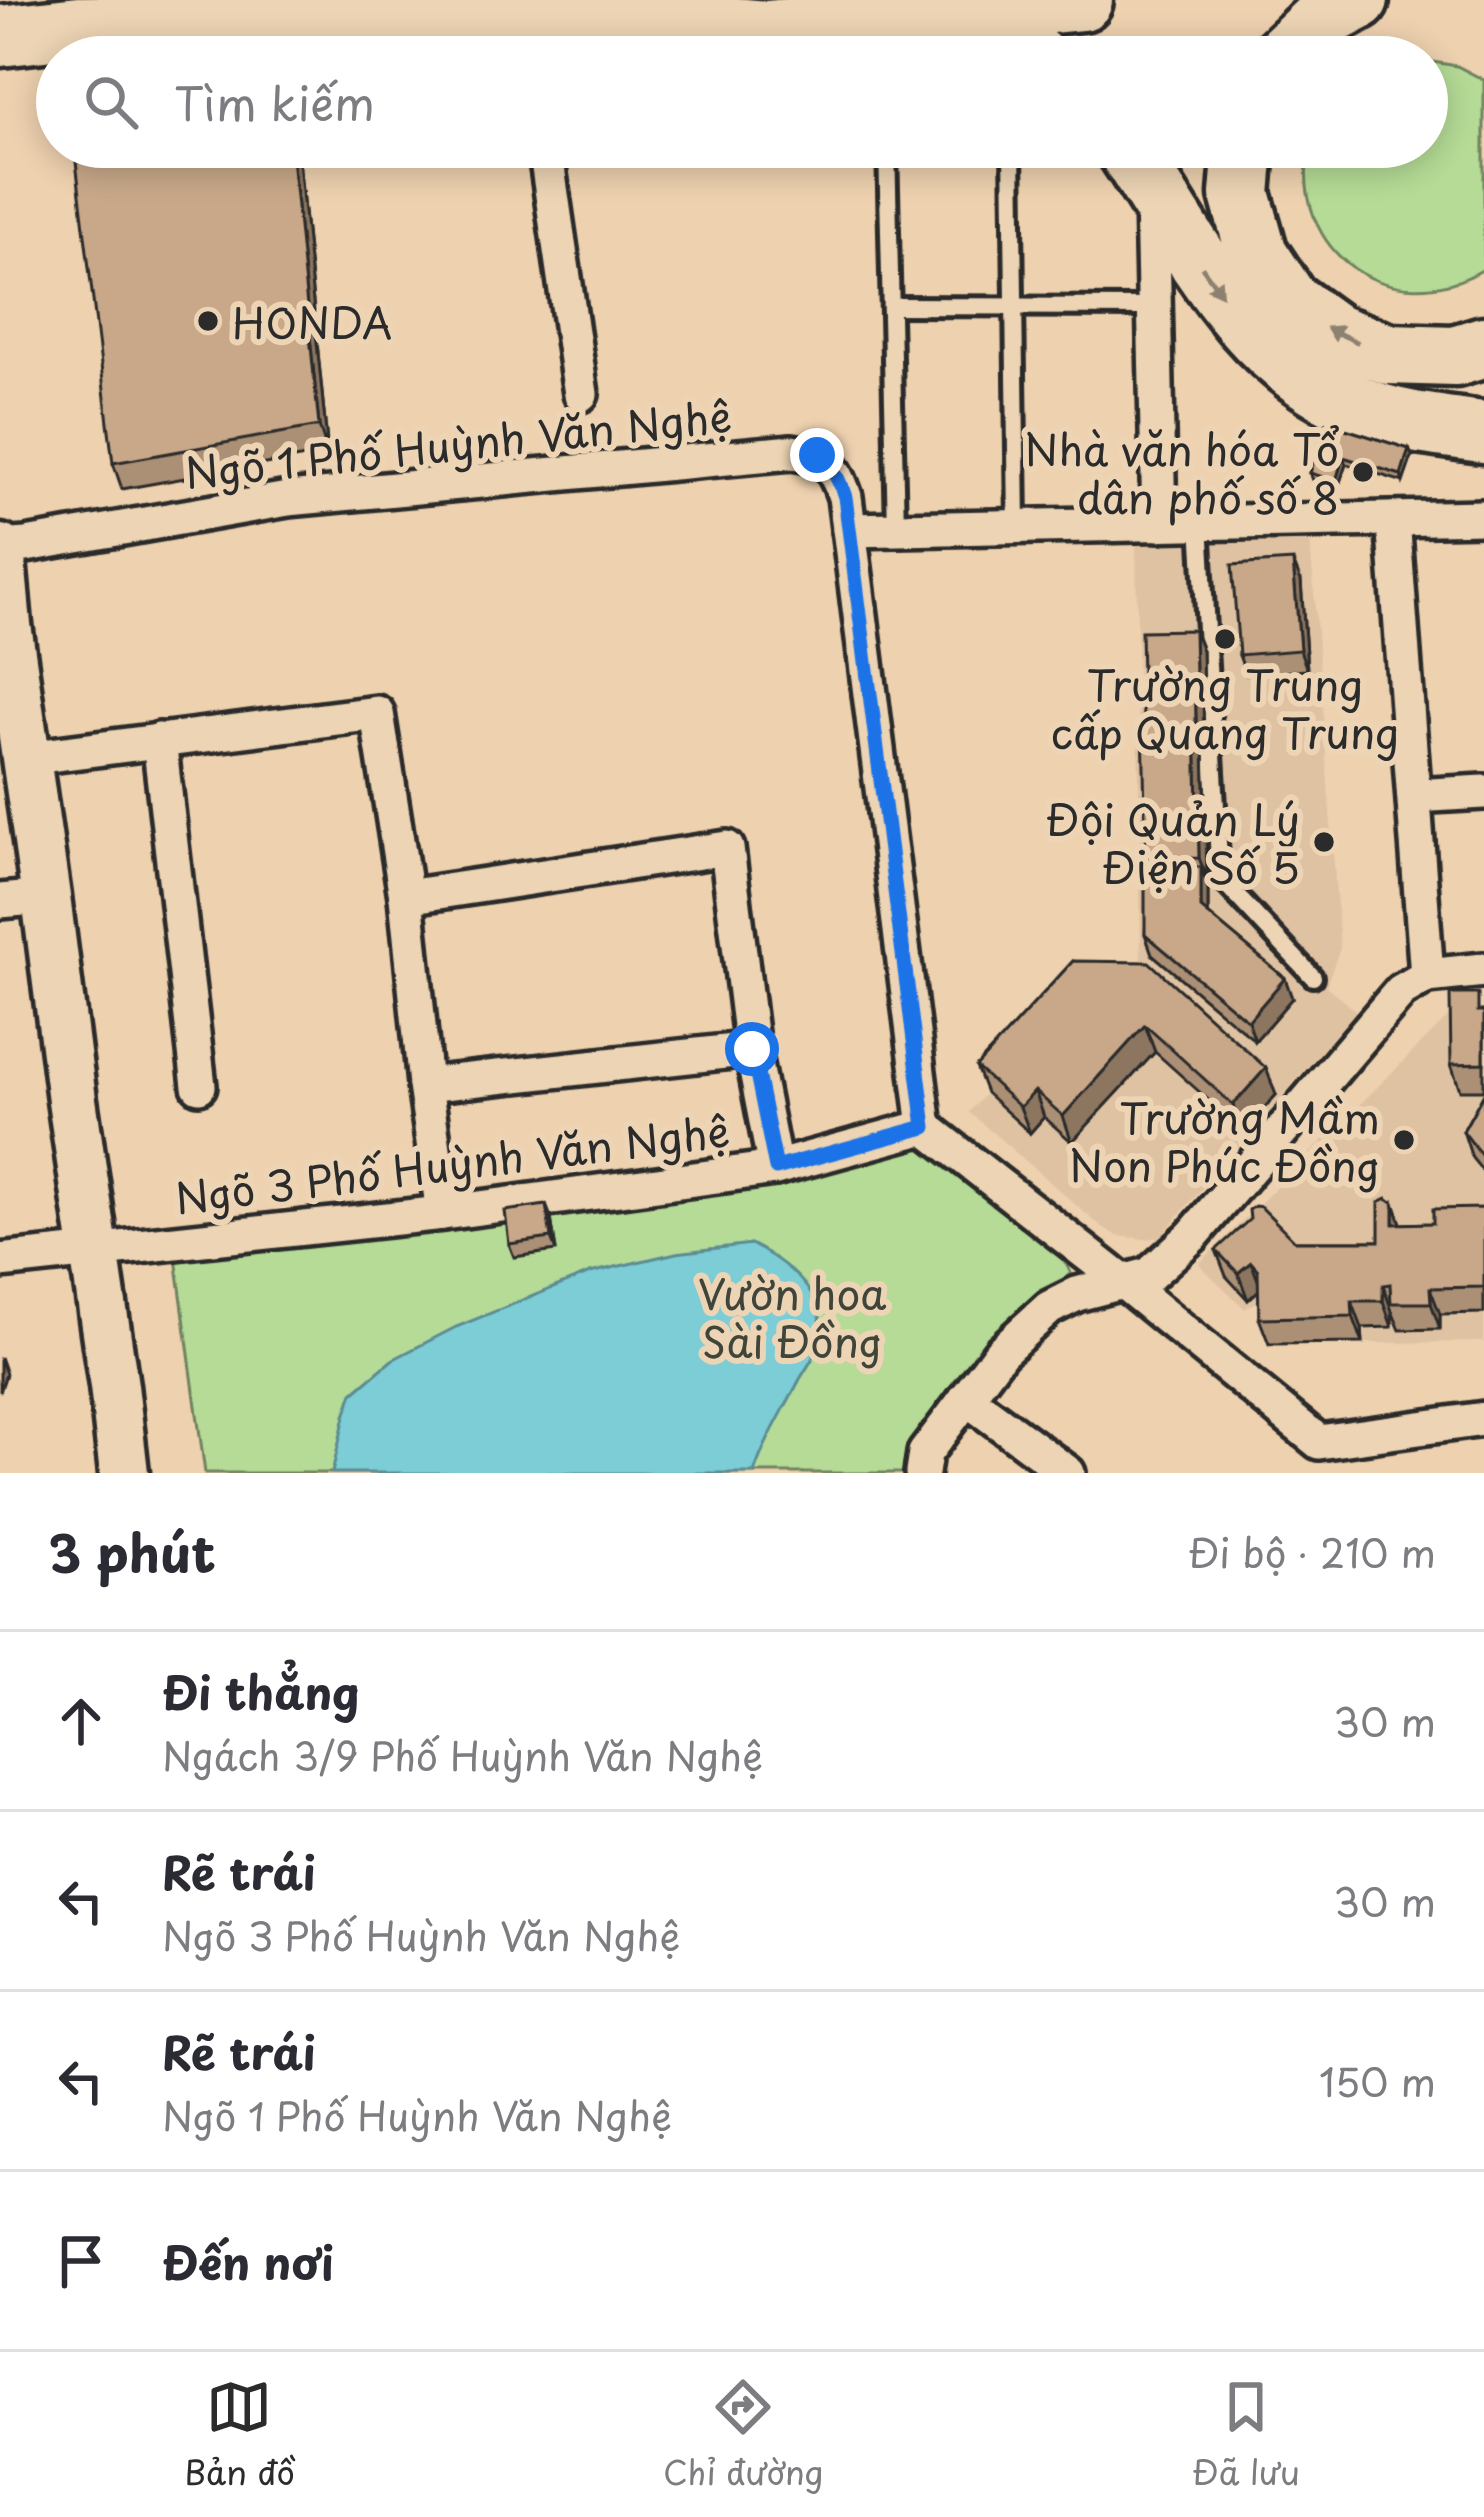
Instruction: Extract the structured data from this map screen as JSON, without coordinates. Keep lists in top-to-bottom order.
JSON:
{
  "streets": {
    "street": ["Ngõ 1 Phố Huỳnh Văn Nghệ", "Ngõ 3 Phố Huỳnh Văn Nghệ"]
  },
  "crossings": [
    ["Ngõ 1 Phố Huỳnh Văn Nghệ", "Ngõ 3 Phố Huỳnh Văn Nghệ"]
  ],
  "parks": ["Vườn hoa Sài Đồng"],
  "places": [
    "HONDA",
    "Nhà văn hóa Tổ dân phố số 8",
    "Trường Trung cấp Quang Trung",
    "Đội Quản Lý Điện Số 5",
    "Trường Mầm Non Phúc Đồng"
  ],
  "page": {
    "search": "Tìm kiếm",
    "heading": ["3 phút", "Đi bộ · 210 m"],
    "list": [
      ["Đi thẳng", "Ngách 3/9 Phố Huỳnh Văn Nghệ", "30 m"],
      ["Rẽ trái", "Ngõ 3 Phố Huỳnh Văn Nghệ", "30 m"],
      ["Rẽ trái", "Ngõ 1 Phố Huỳnh Văn Nghệ", "150 m"],
      "Đến nơi"
    ],
    "nav": ["Bản đồ", "Chỉ đường", "Đã lưu"]
  }
}
